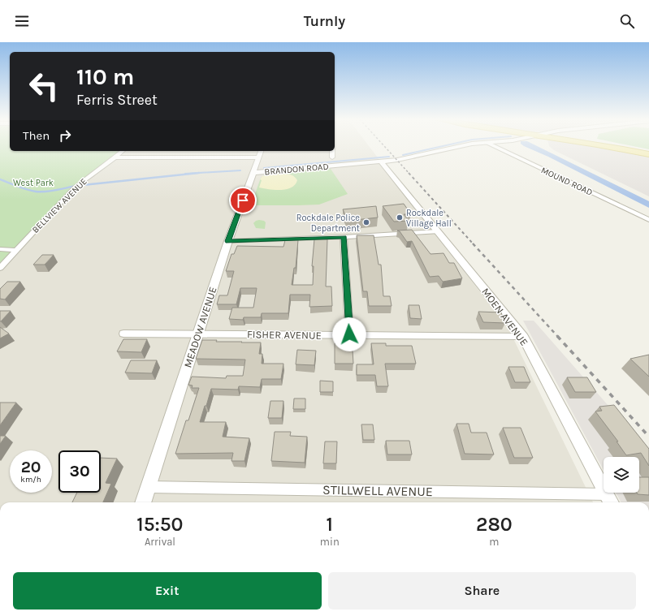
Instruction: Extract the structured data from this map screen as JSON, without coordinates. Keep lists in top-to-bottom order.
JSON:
{
  "streets": {
    "street": [
      "BRANDON ROAD",
      "MOUND ROAD",
      "BELLVIEW AVENUE",
      "MOEN AVENUE",
      "MEADOW AVENUE",
      "FISHER AVENUE",
      "STILLWELL AVENUE"
    ]
  },
  "crossings": [
    ["BRANDON ROAD", "MOEN AVENUE"],
    ["BRANDON ROAD", "MEADOW AVENUE"],
    ["MOEN AVENUE", "FISHER AVENUE"],
    ["MOEN AVENUE", "STILLWELL AVENUE"],
    ["MEADOW AVENUE", "FISHER AVENUE"],
    ["MEADOW AVENUE", "STILLWELL AVENUE"]
  ],
  "parks": ["West Park"],
  "places": ["Rockdale Village Hall", "Rockdale Police Department"],
  "page": {
    "header": "Turnly",
    "turn": ["110 m", "Ferris Street"],
    "then": "Then",
    "speed": "20 km/h",
    "limit": "30",
    "eta": [
      "15:50",
      "Arrival",
      "1",
      "min",
      "280",
      "m"
    ],
    "buttons": ["Exit", "Share"]
  }
}
